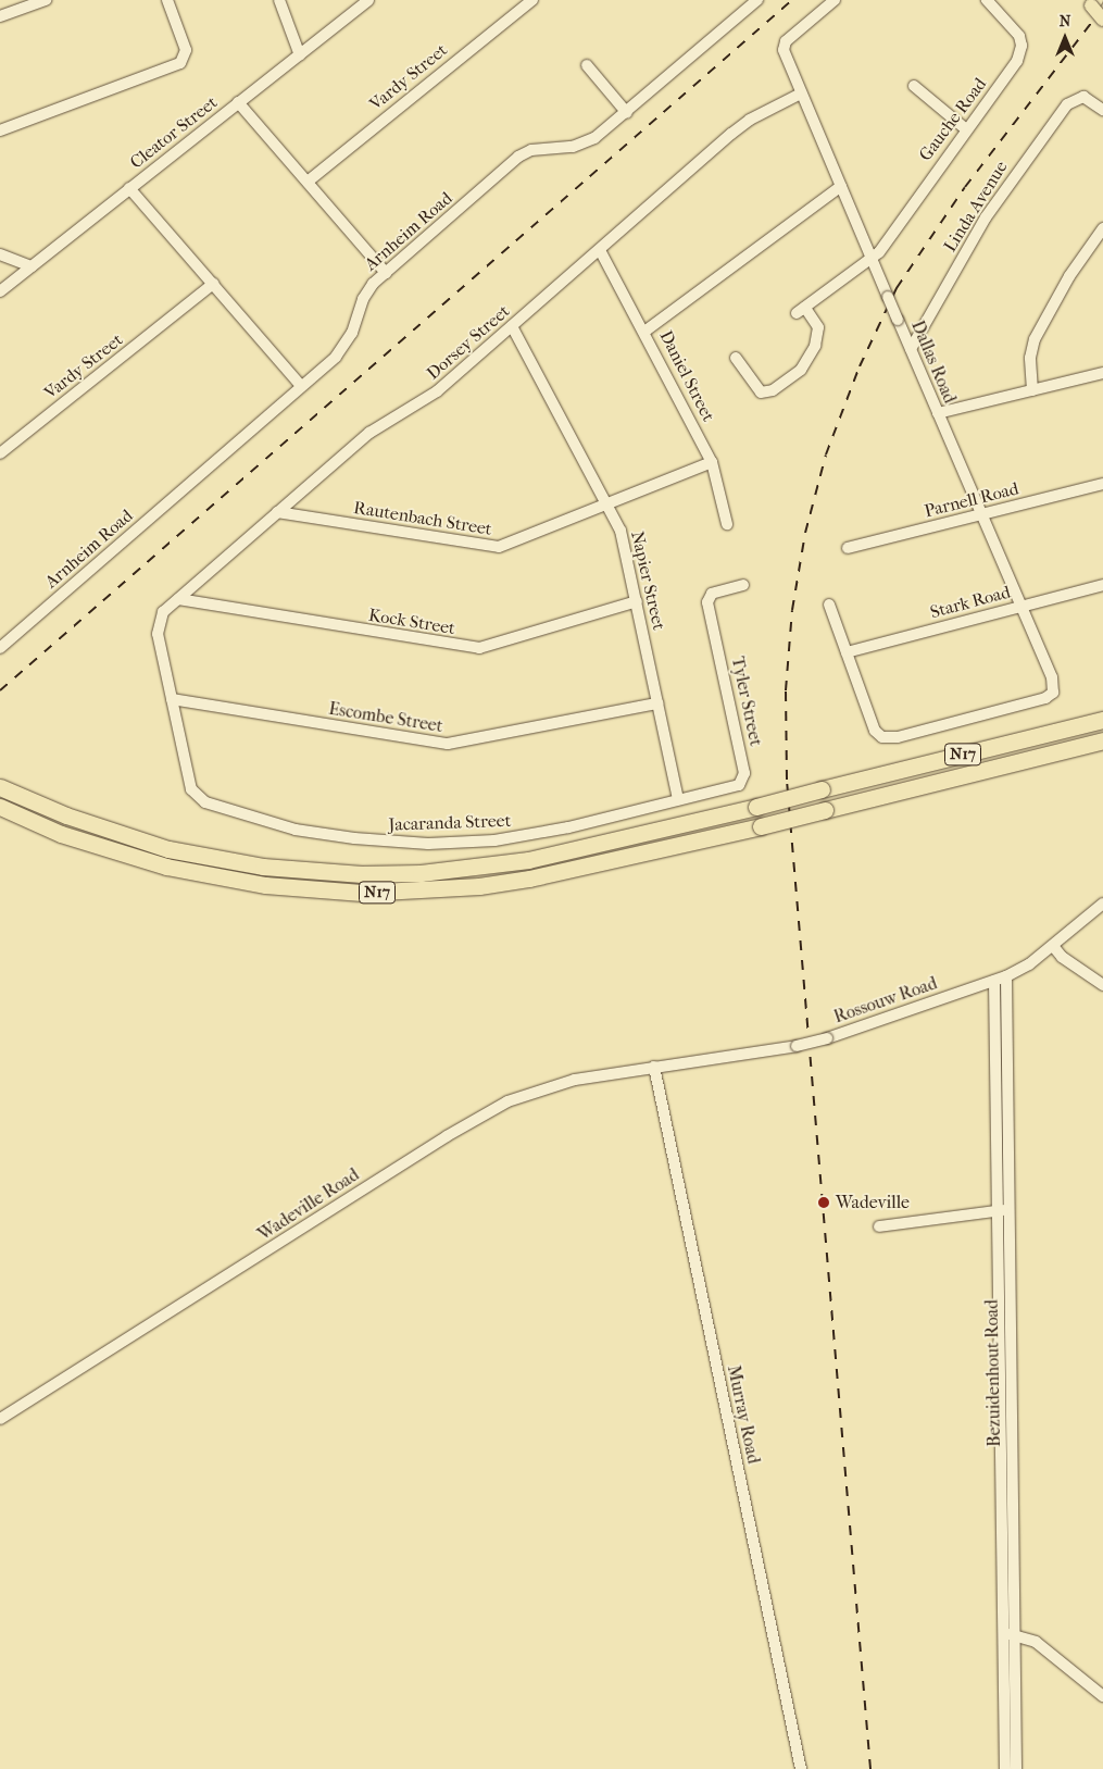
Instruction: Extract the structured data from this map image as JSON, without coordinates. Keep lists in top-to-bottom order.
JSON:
{
  "streets": {
    "highway": ["N17"],
    "street": [
      "Vardy Street",
      "Gauche Road",
      "Cleator Street",
      "Linda Avenue",
      "Arnheim Road",
      "Dorsey Street",
      "Dallas Road",
      "Daniel Street",
      "Parnell Road",
      "Rautenbach Street",
      "Napier Street",
      "Stark Road",
      "Kock Street",
      "Tyler Street",
      "Escombe Street",
      "Jacaranda Street",
      "Rossouw Road",
      "Wadeville Road",
      "Bezuidenhout Road",
      "Murray Road"
    ]
  },
  "crossings": [
    ["Gauche Road", "Dallas Road"],
    ["Linda Avenue", "Dallas Road"],
    ["Dorsey Street", "Dallas Road"],
    ["Dorsey Street", "Daniel Street"],
    ["Dorsey Street", "Rautenbach Street"],
    ["Dorsey Street", "Napier Street"],
    ["Dorsey Street", "Kock Street"],
    ["Dorsey Street", "Escombe Street"],
    ["Dorsey Street", "Jacaranda Street"],
    ["Dallas Road", "Parnell Road"],
    ["Dallas Road", "Stark Road"],
    ["Daniel Street", "Rautenbach Street"],
    ["Rautenbach Street", "Napier Street"],
    ["Napier Street", "Kock Street"],
    ["Napier Street", "Tyler Street"],
    ["Napier Street", "Escombe Street"],
    ["Napier Street", "Jacaranda Street"],
    ["Tyler Street", "Jacaranda Street"],
    ["Escombe Street", "Jacaranda Street"],
    ["Rossouw Road", "Wadeville Road"],
    ["Rossouw Road", "Bezuidenhout Road"],
    ["Rossouw Road", "Murray Road"],
    ["Wadeville Road", "Murray Road"]
  ],
  "places": ["Wadeville"],
  "north": "top"
}
